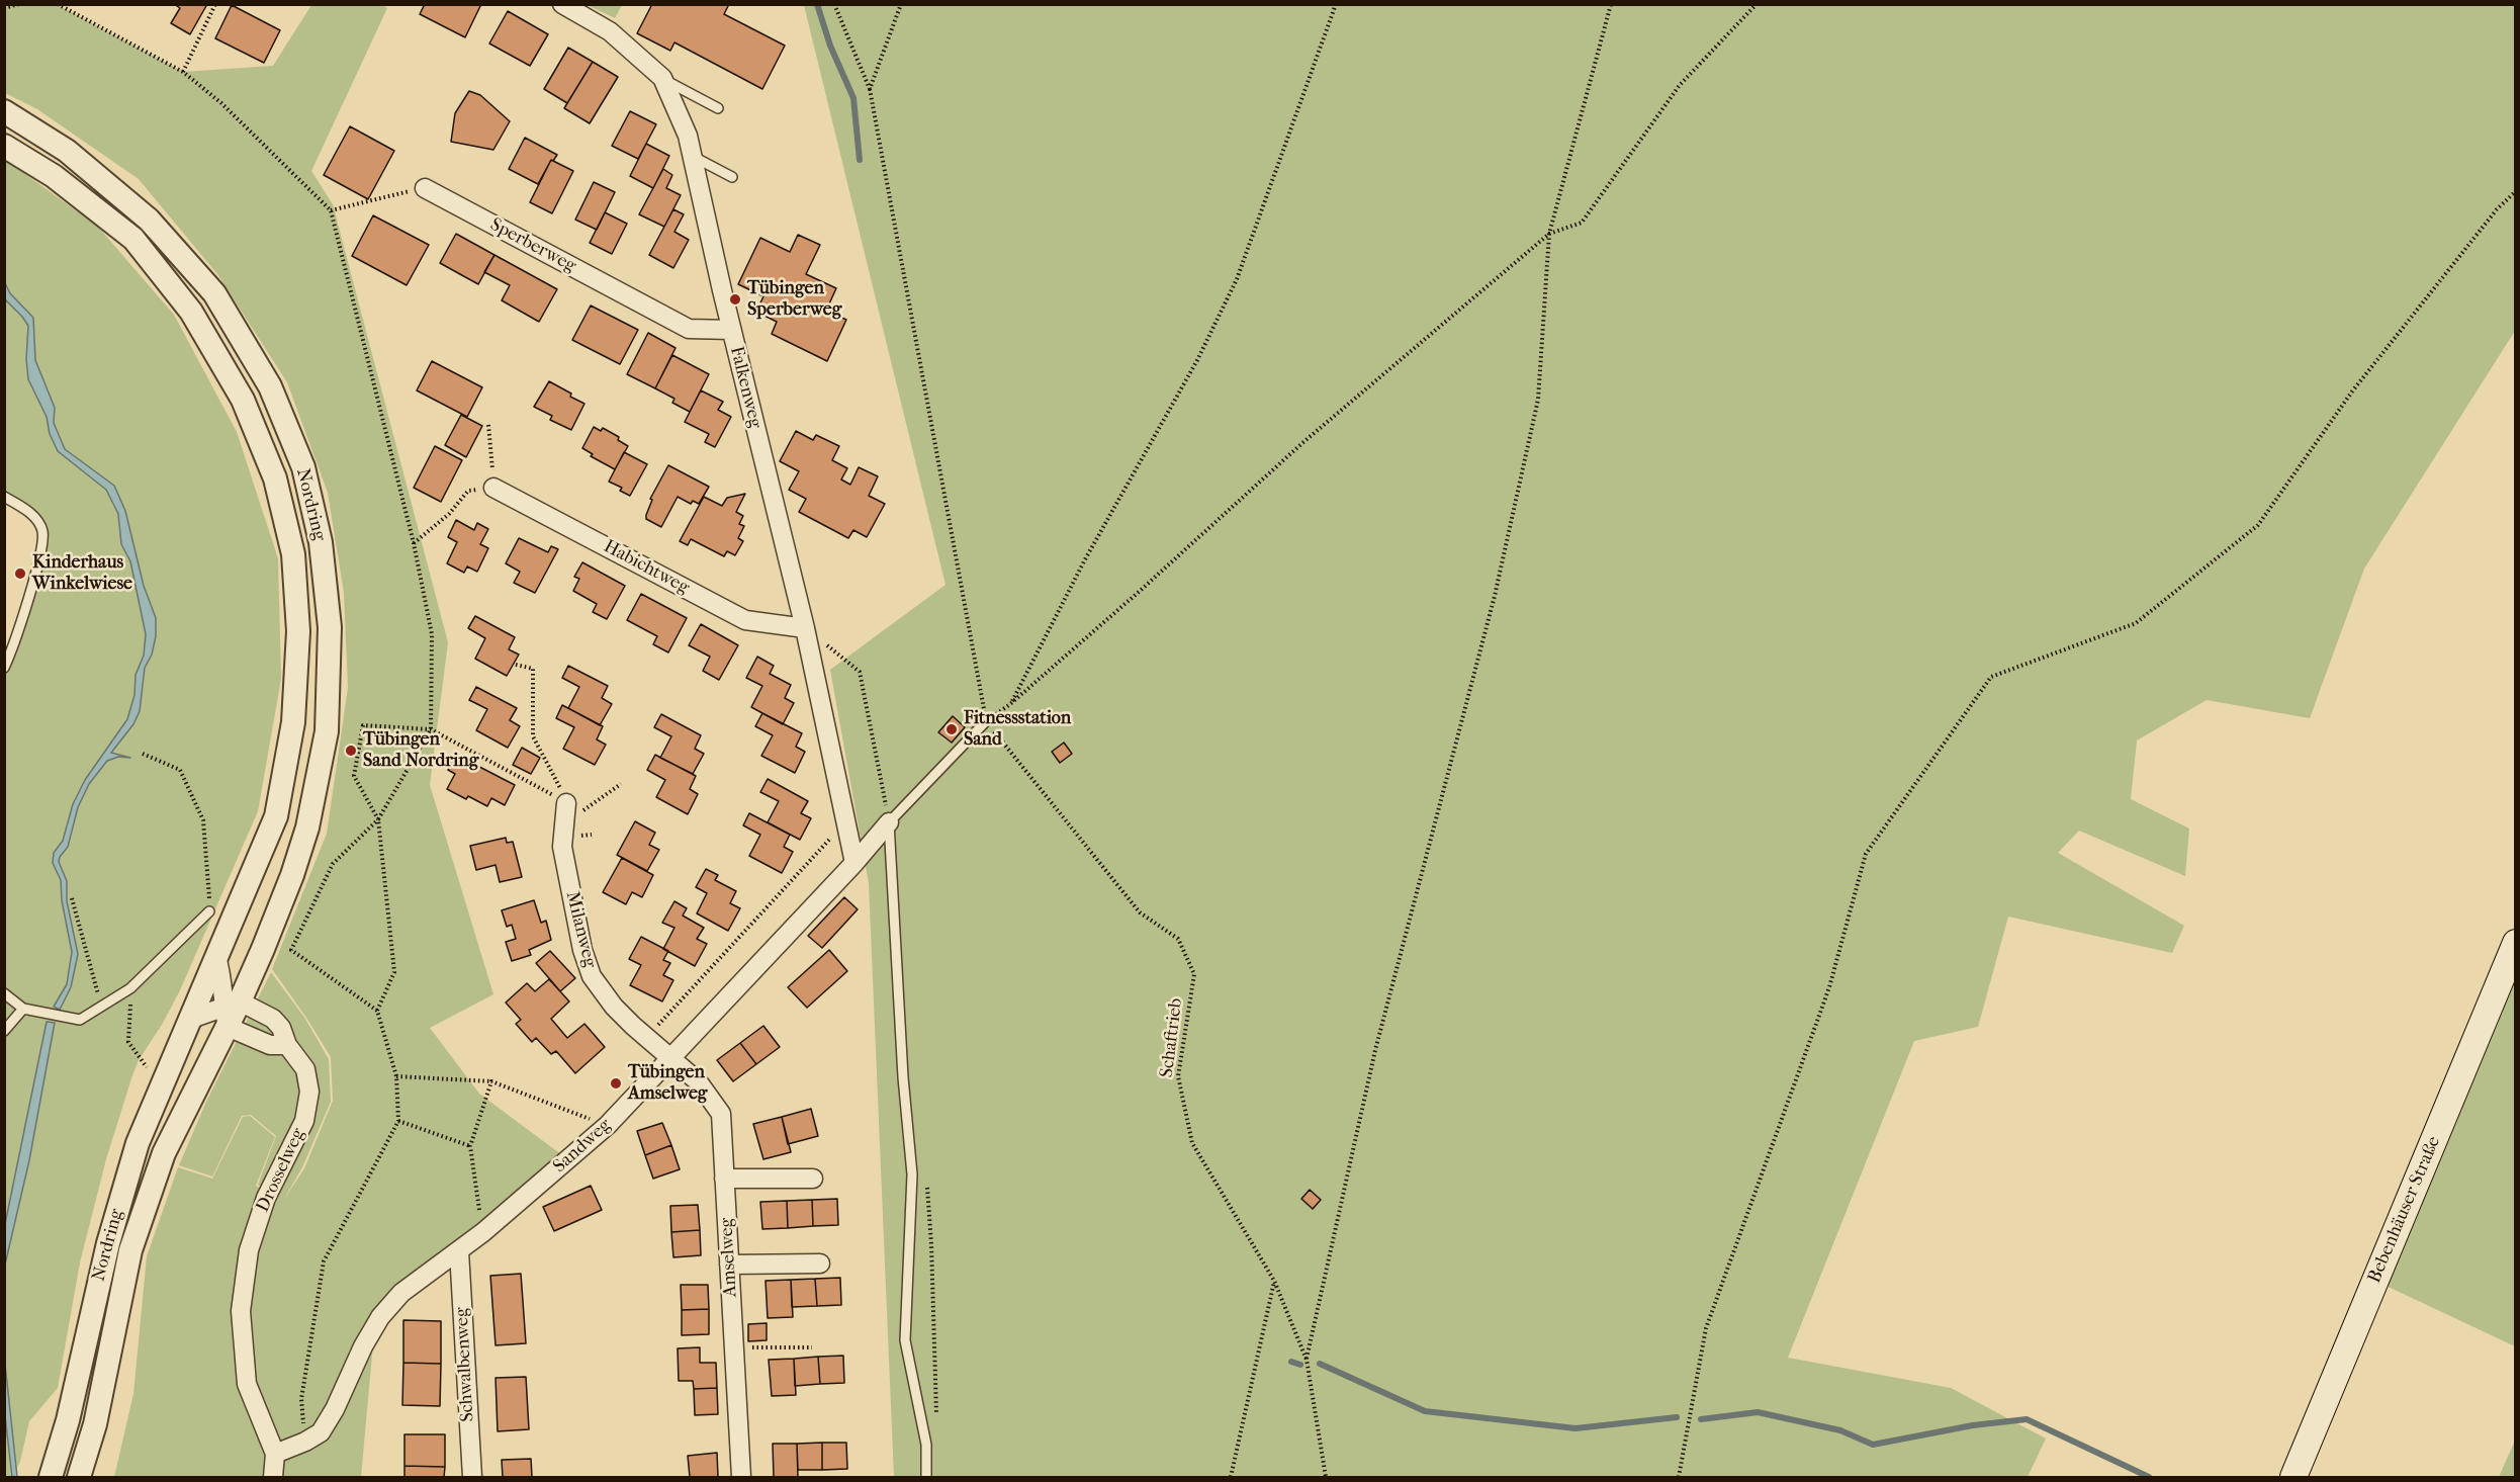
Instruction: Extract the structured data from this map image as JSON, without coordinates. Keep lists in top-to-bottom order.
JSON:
{
  "streets": {
    "main road": ["Bebenhäuser Straße"],
    "street": [
      "Sperberweg",
      "Falkenweg",
      "Nordring",
      "Habichtweg",
      "Milanweg",
      "Sandweg",
      "Drosselweg",
      "Amselweg",
      "Schwalbenweg"
    ],
    "path": ["Schaftrieb"]
  },
  "crossings": [
    ["Sperberweg", "Falkenweg"],
    ["Falkenweg", "Habichtweg"],
    ["Falkenweg", "Sandweg"],
    ["Nordring", "Drosselweg"],
    ["Milanweg", "Sandweg"],
    ["Milanweg", "Amselweg"],
    ["Sandweg", "Drosselweg"],
    ["Sandweg", "Amselweg"],
    ["Sandweg", "Schwalbenweg"]
  ],
  "places": [
    "Tübingen Sperberweg",
    "Kinderhaus Winkelwiese",
    "Fitnessstation Sand",
    "Tübingen Sand Nordring",
    "Tübingen Amselweg"
  ]
}
